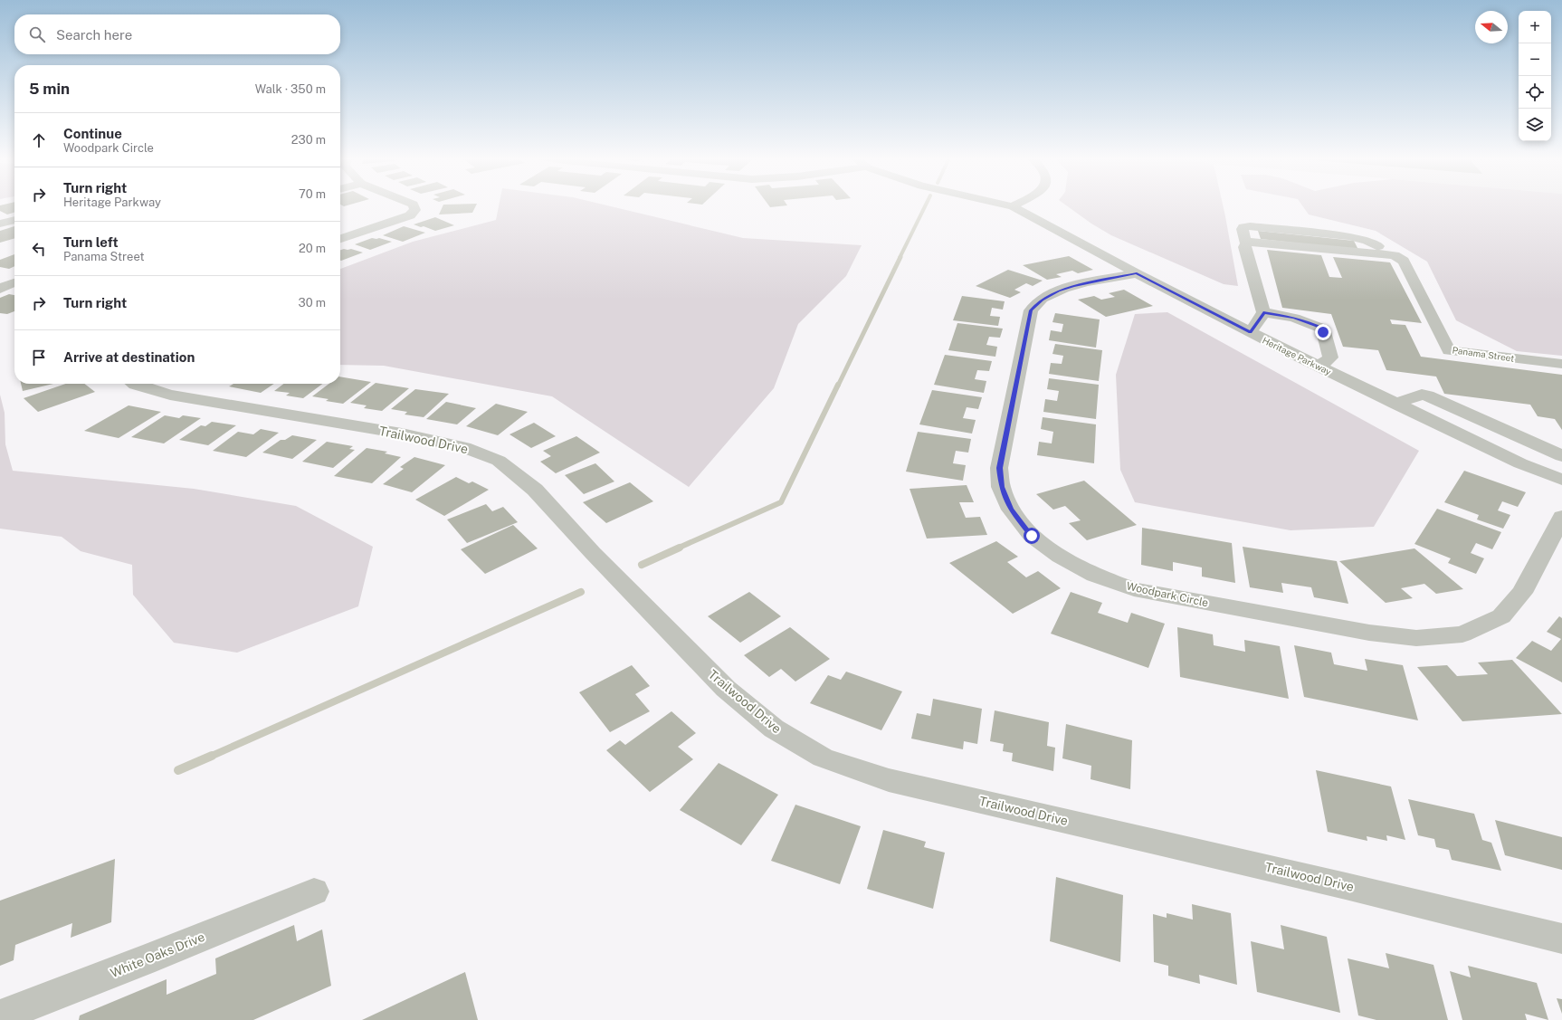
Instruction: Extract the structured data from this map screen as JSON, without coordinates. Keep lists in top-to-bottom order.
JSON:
{
  "streets": {
    "street": [
      "Panama Street",
      "Heritage Parkway",
      "Trailwood Drive",
      "Woodpark Circle",
      "White Oaks Drive"
    ]
  },
  "crossings": [
    ["Heritage Parkway", "Woodpark Circle"]
  ],
  "north": "left",
  "page": {
    "map_buttons": ["+", "−"],
    "search": "Search here",
    "heading": ["5 min", "Walk · 350 m"],
    "list": [
      ["Continue", "Woodpark Circle", "230 m"],
      ["Turn right", "Heritage Parkway", "70 m"],
      ["Turn left", "Panama Street", "20 m"],
      ["Turn right", "30 m"],
      "Arrive at destination"
    ]
  }
}
